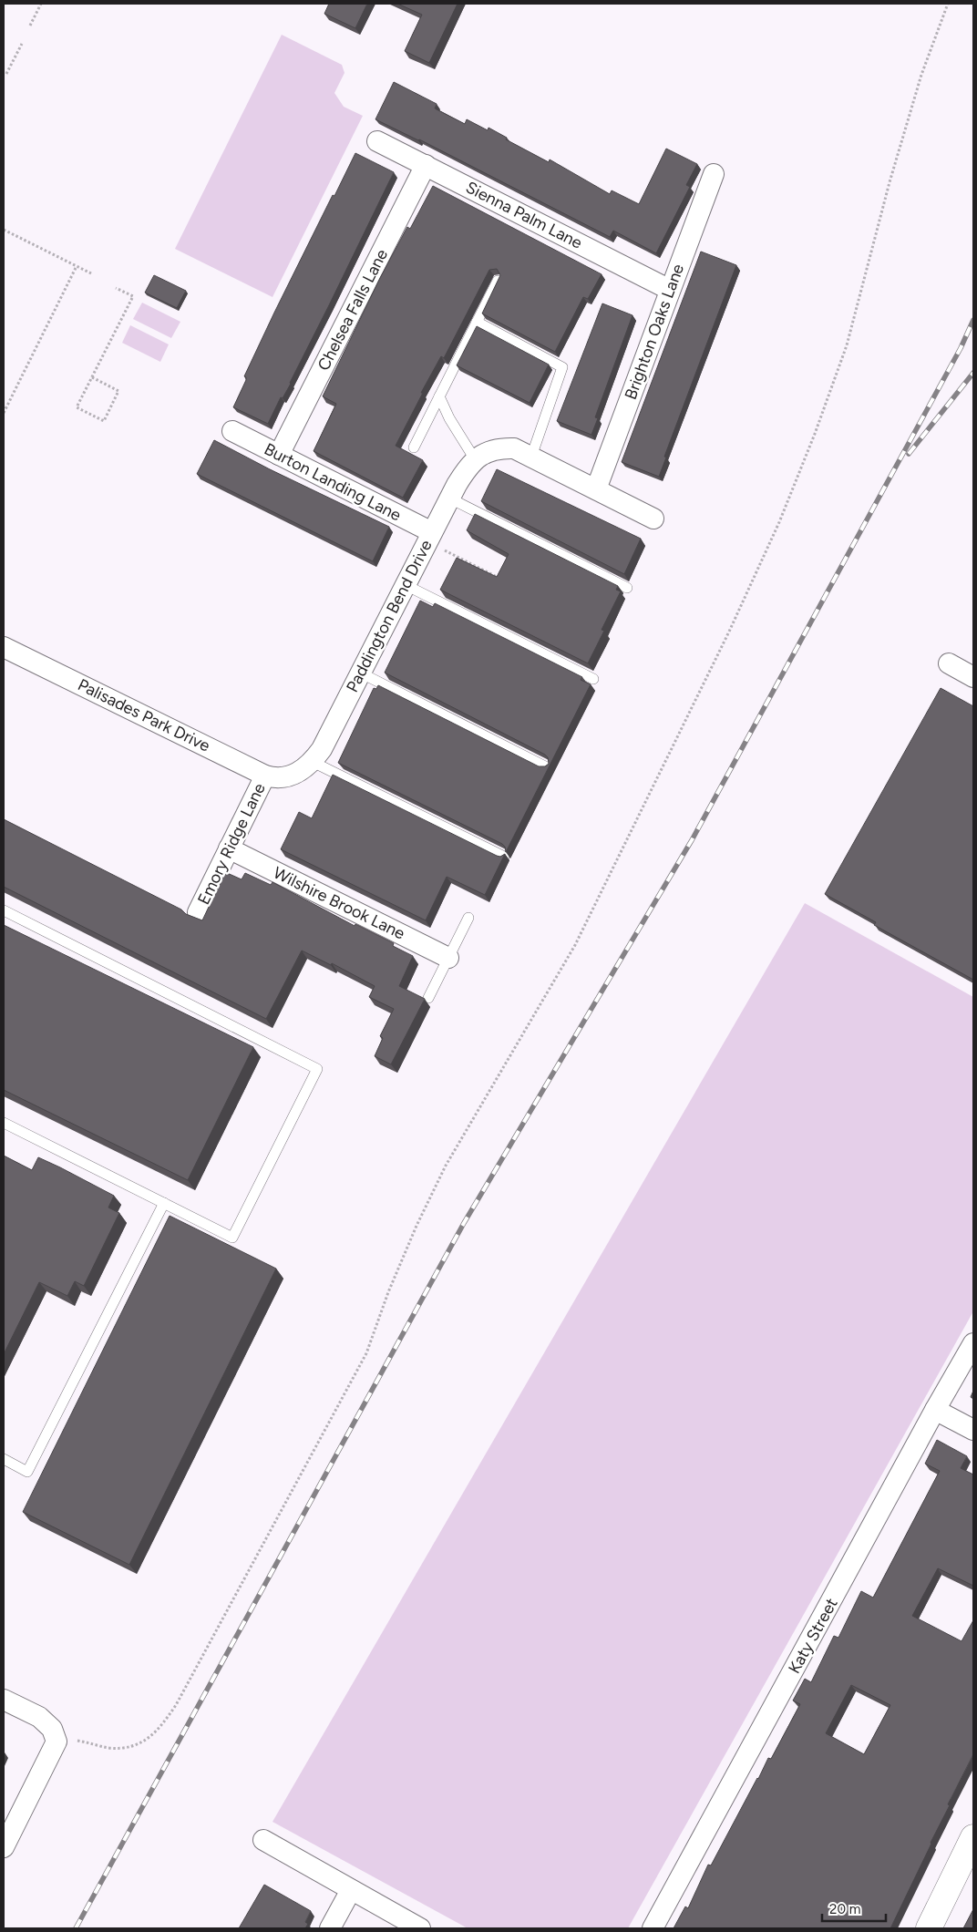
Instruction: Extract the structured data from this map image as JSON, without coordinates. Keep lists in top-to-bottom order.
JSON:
{
  "streets": {
    "street": [
      "Sienna Palm Lane",
      "Chelsea Falls Lane",
      "Brighton Oaks Lane",
      "Burton Landing Lane",
      "Paddington Bend Drive",
      "Palisades Park Drive",
      "Emory Ridge Lane",
      "Wilshire Brook Lane",
      "Katy Street"
    ]
  },
  "crossings": [
    ["Sienna Palm Lane", "Chelsea Falls Lane"],
    ["Sienna Palm Lane", "Brighton Oaks Lane"],
    ["Chelsea Falls Lane", "Burton Landing Lane"],
    ["Burton Landing Lane", "Paddington Bend Drive"],
    ["Paddington Bend Drive", "Palisades Park Drive"],
    ["Palisades Park Drive", "Emory Ridge Lane"],
    ["Emory Ridge Lane", "Wilshire Brook Lane"]
  ],
  "scale_bar": "20 m"
}
